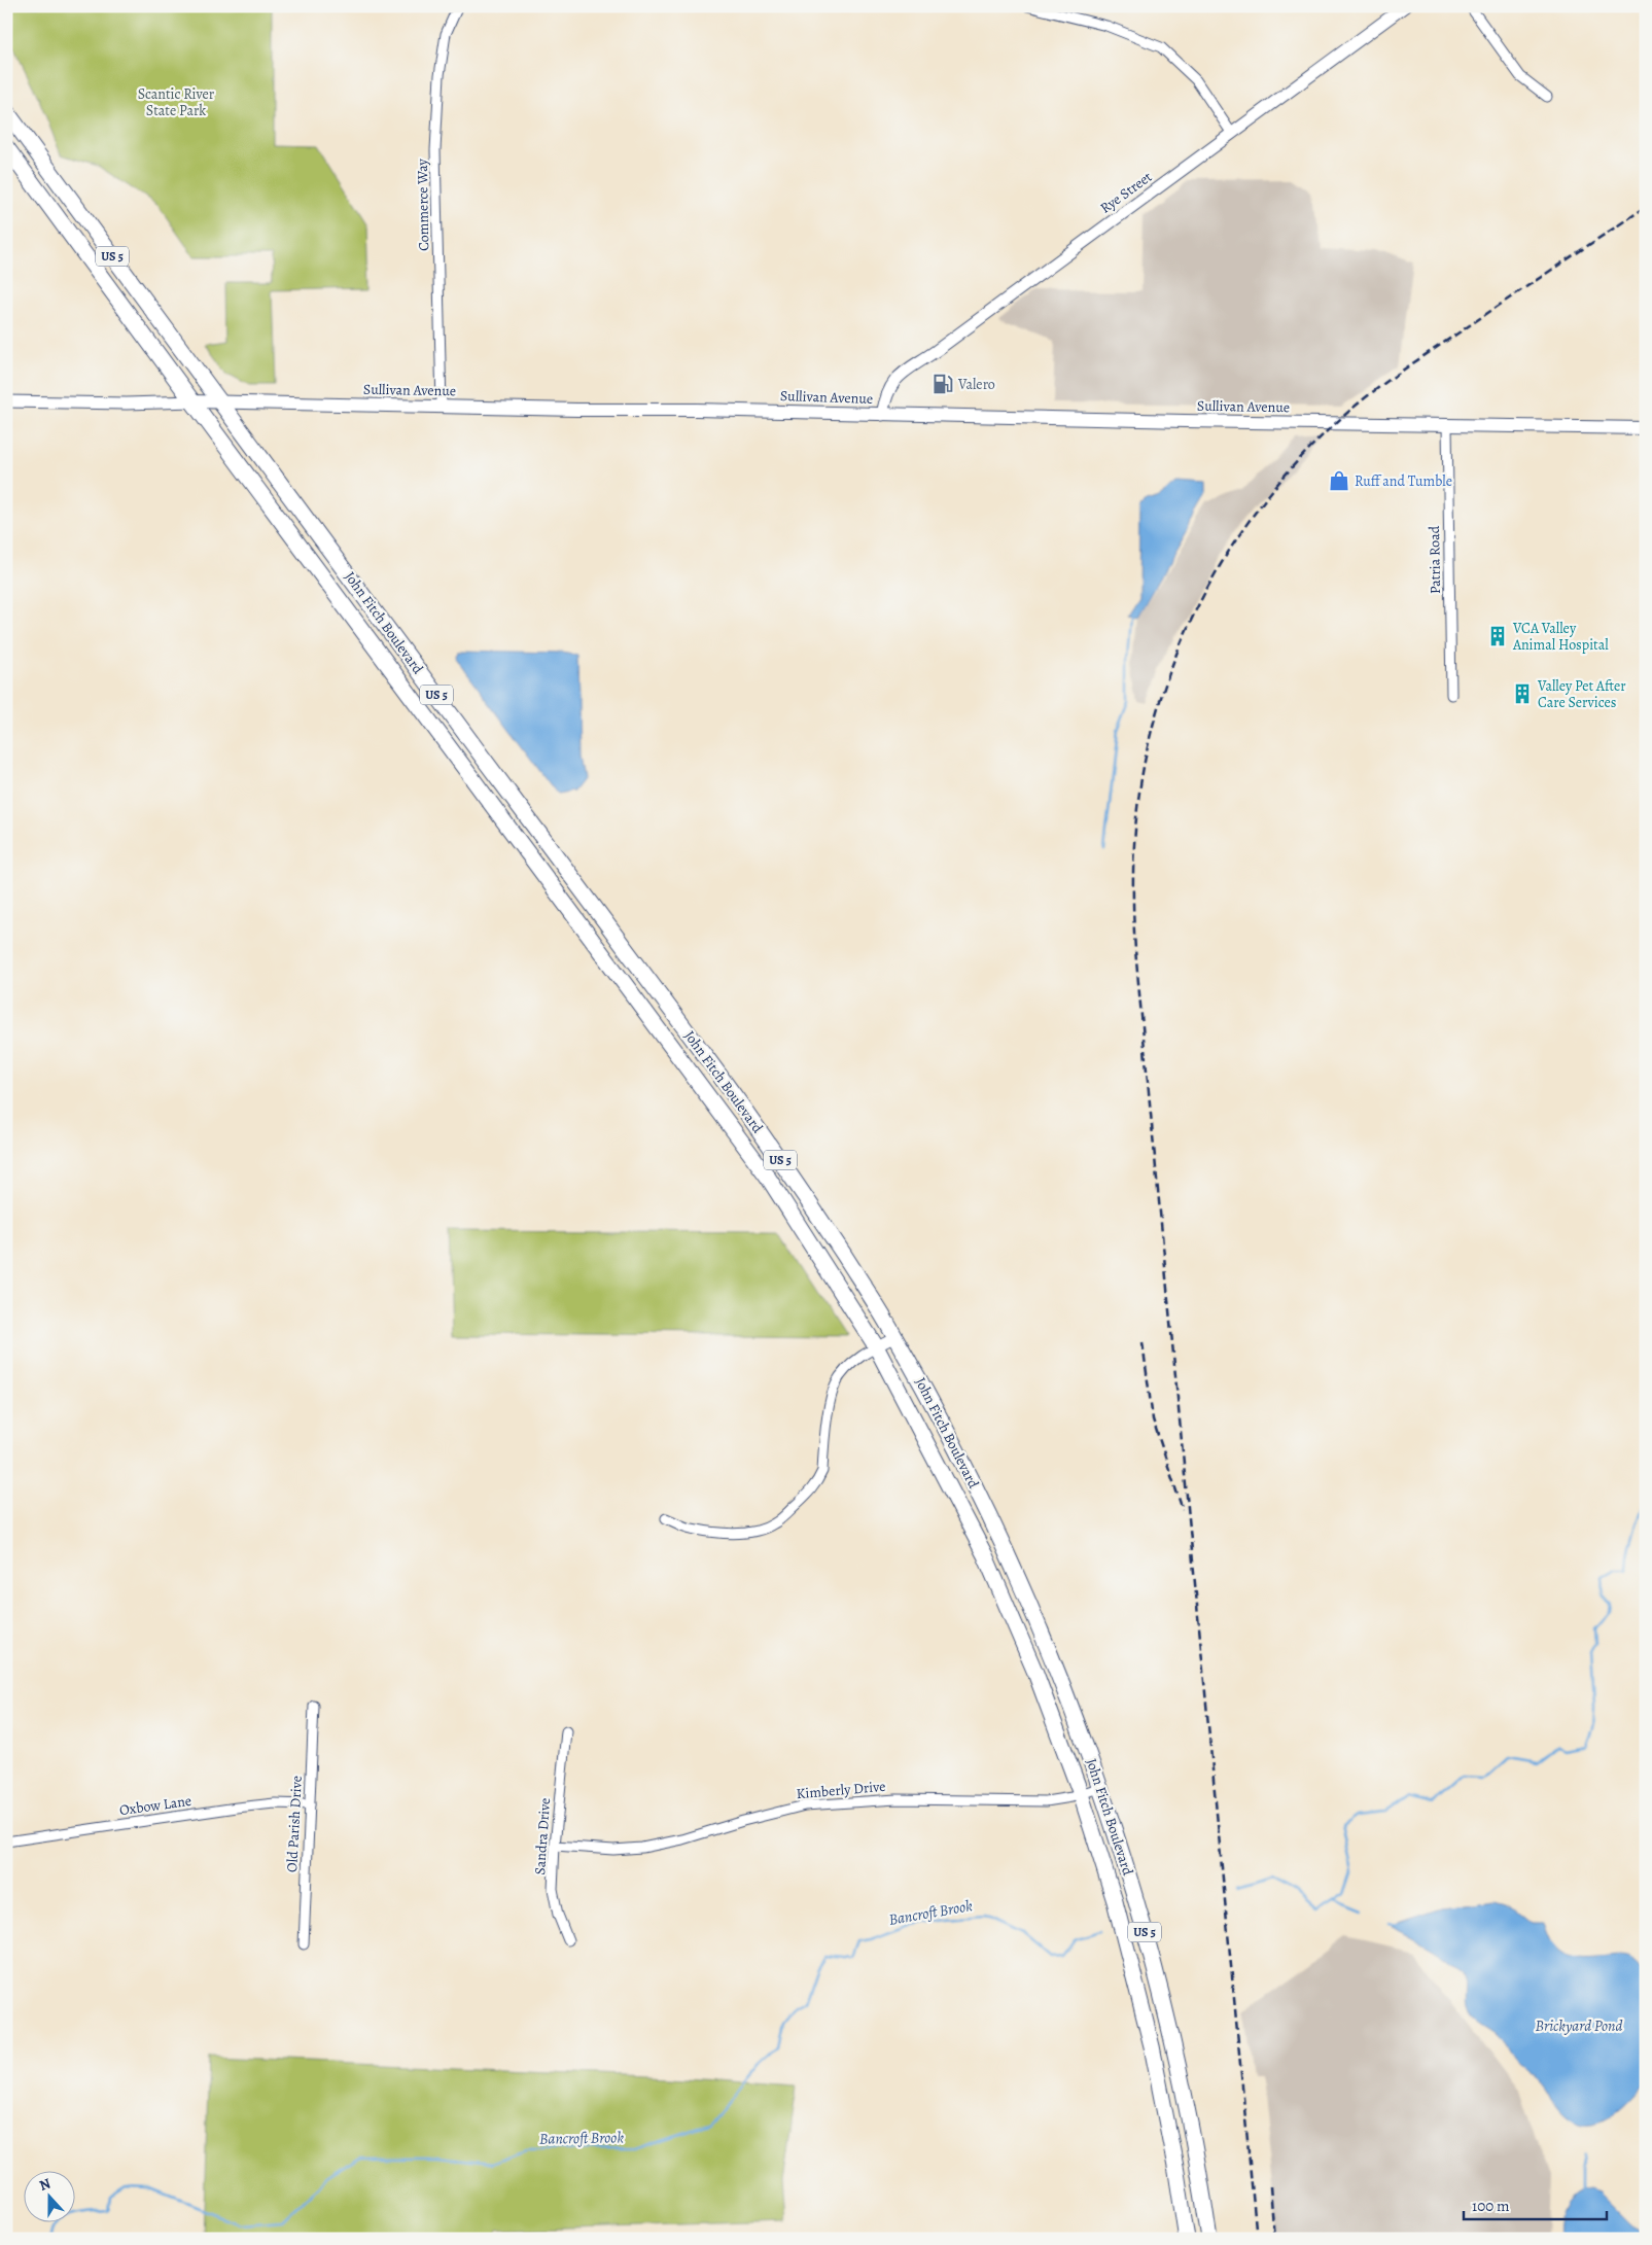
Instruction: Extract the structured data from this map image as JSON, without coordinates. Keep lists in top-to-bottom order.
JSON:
{
  "streets": {
    "highway": ["US 5", "John Fitch Boulevard"],
    "main road": ["Sullivan Avenue"],
    "street": [
      "Rye Street",
      "Commerce Way",
      "Patria Road",
      "Kimberly Drive",
      "Oxbow Lane",
      "Old Parish Drive",
      "Sandra Drive"
    ]
  },
  "crossings": [
    ["Rye Street", "Sullivan Avenue"],
    ["Commerce Way", "Sullivan Avenue"],
    ["Sullivan Avenue", "Patria Road"],
    ["Sullivan Avenue", "John Fitch Boulevard"],
    ["John Fitch Boulevard", "Kimberly Drive"],
    ["Kimberly Drive", "Sandra Drive"],
    ["Oxbow Lane", "Old Parish Drive"]
  ],
  "water": ["Bancroft Brook", "Brickyard Pond"],
  "parks": ["Scantic River State Park"],
  "places": {
    "fuel station": ["Valero"],
    "shop": ["Ruff and Tumble"],
    "building": ["VCA Valley Animal Hospital", "Valley Pet After Care Services"]
  },
  "scale_bar": "100 m",
  "north": "top"
}
